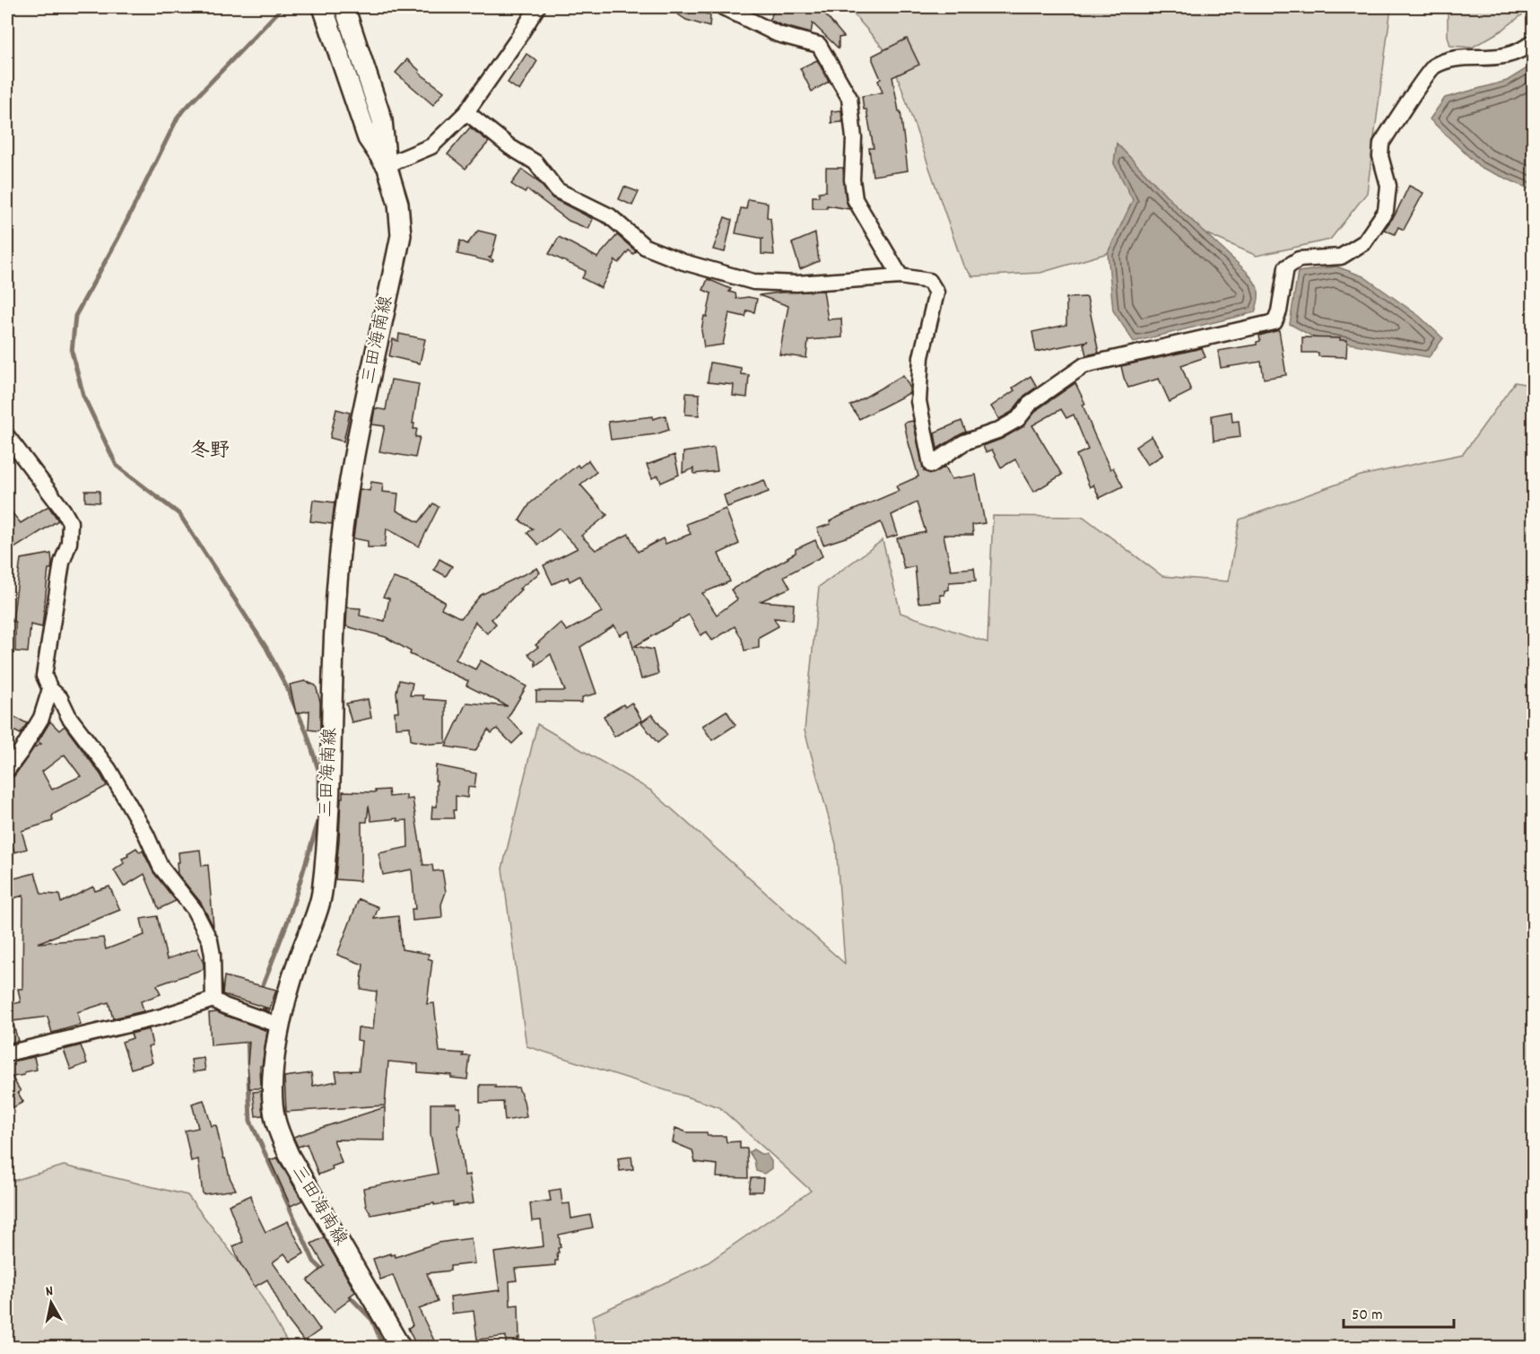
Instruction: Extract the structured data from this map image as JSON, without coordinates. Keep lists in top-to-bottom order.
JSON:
{
  "streets": {
    "main road": ["三田海南線"]
  },
  "districts": ["冬野"],
  "scale_bar": "50 m",
  "north": "top"
}
